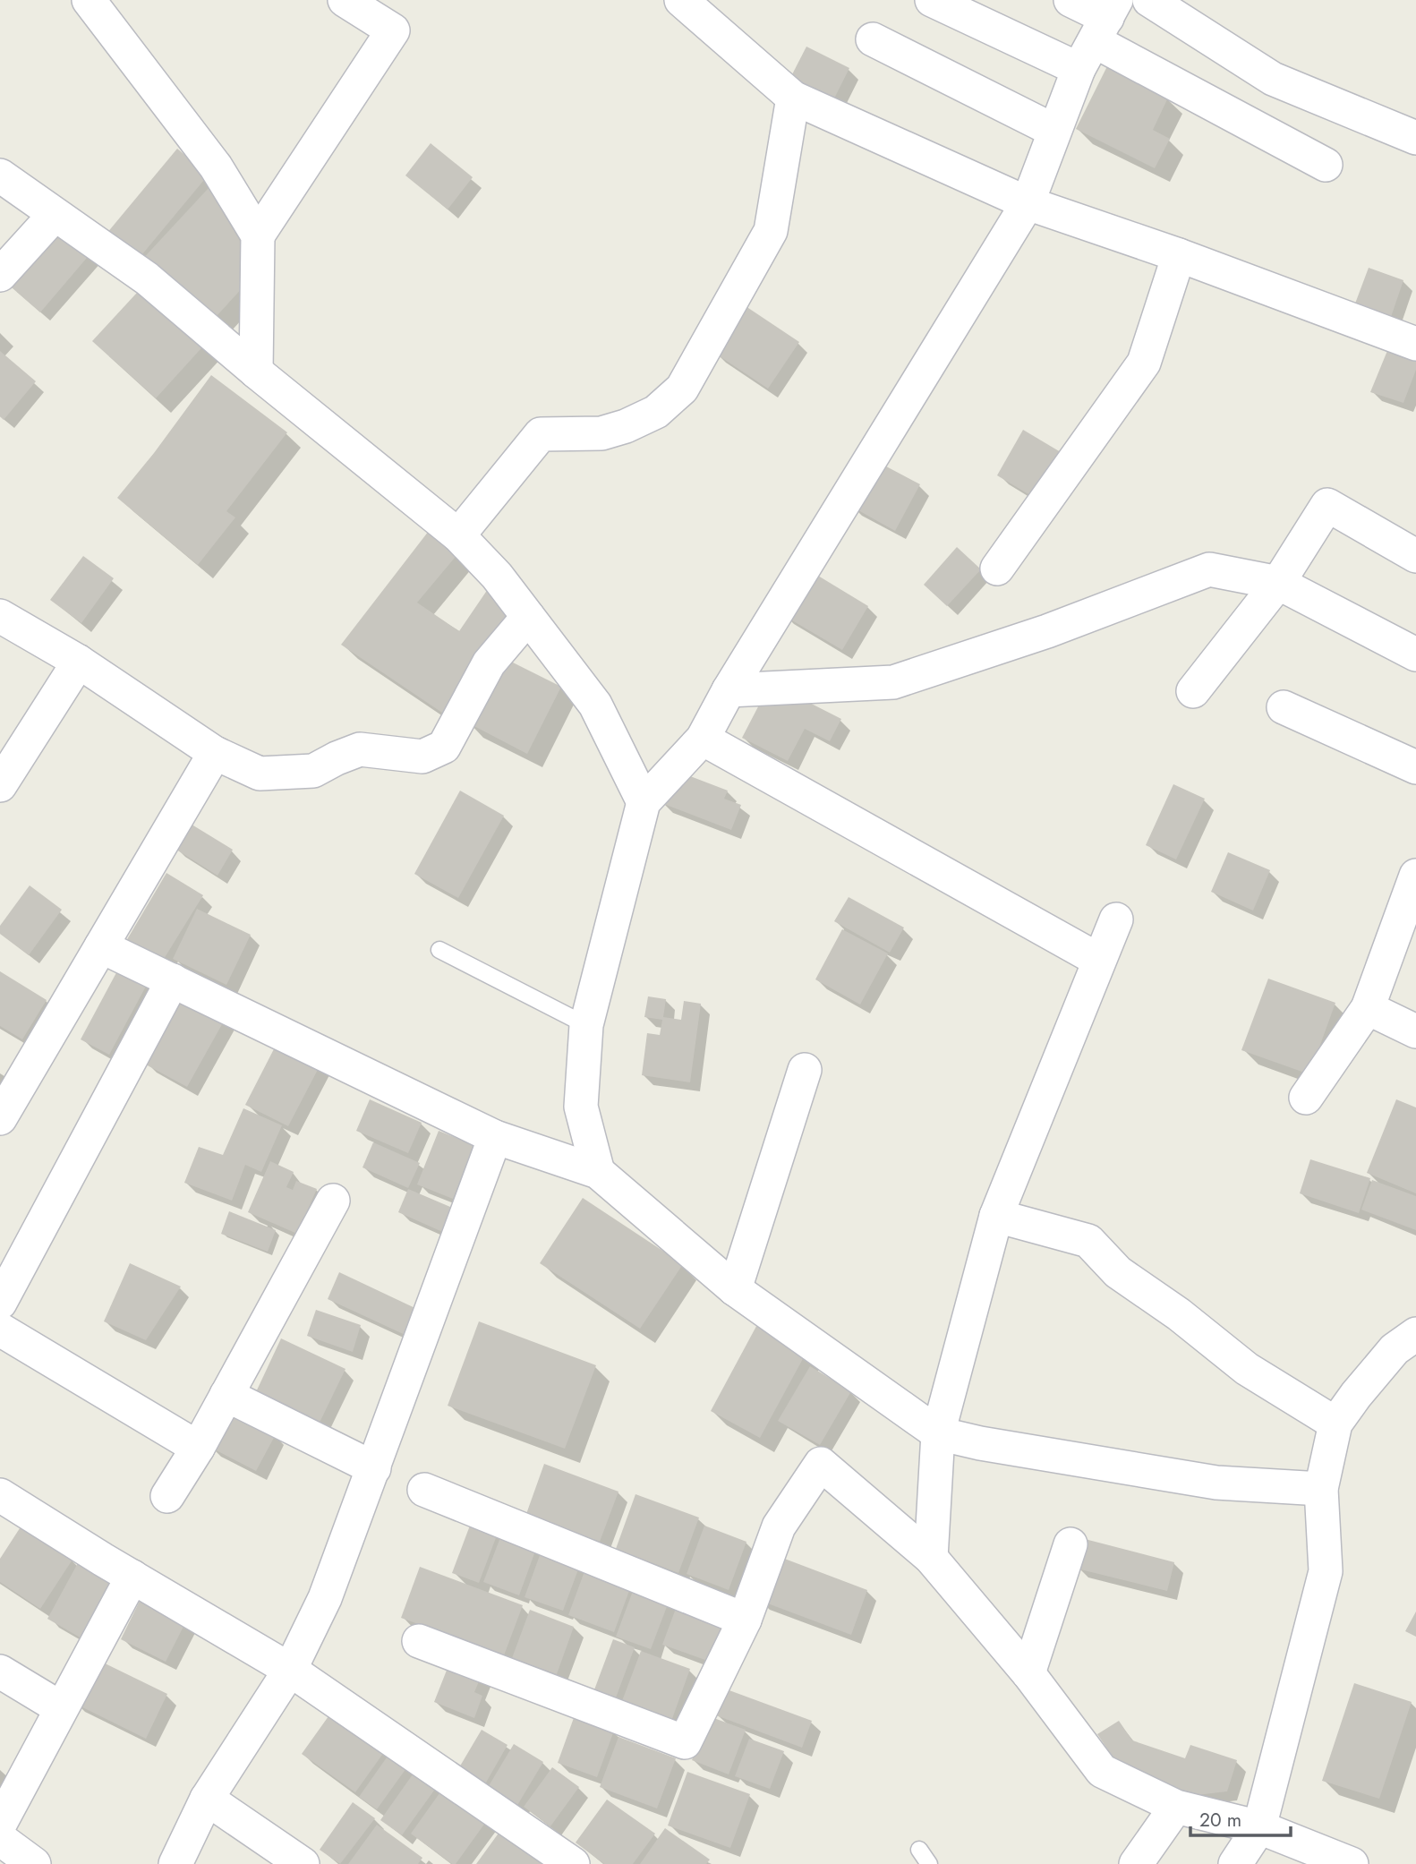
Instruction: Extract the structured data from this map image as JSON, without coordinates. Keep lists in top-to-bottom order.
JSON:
{
  "scale_bar": "20 m"
}
